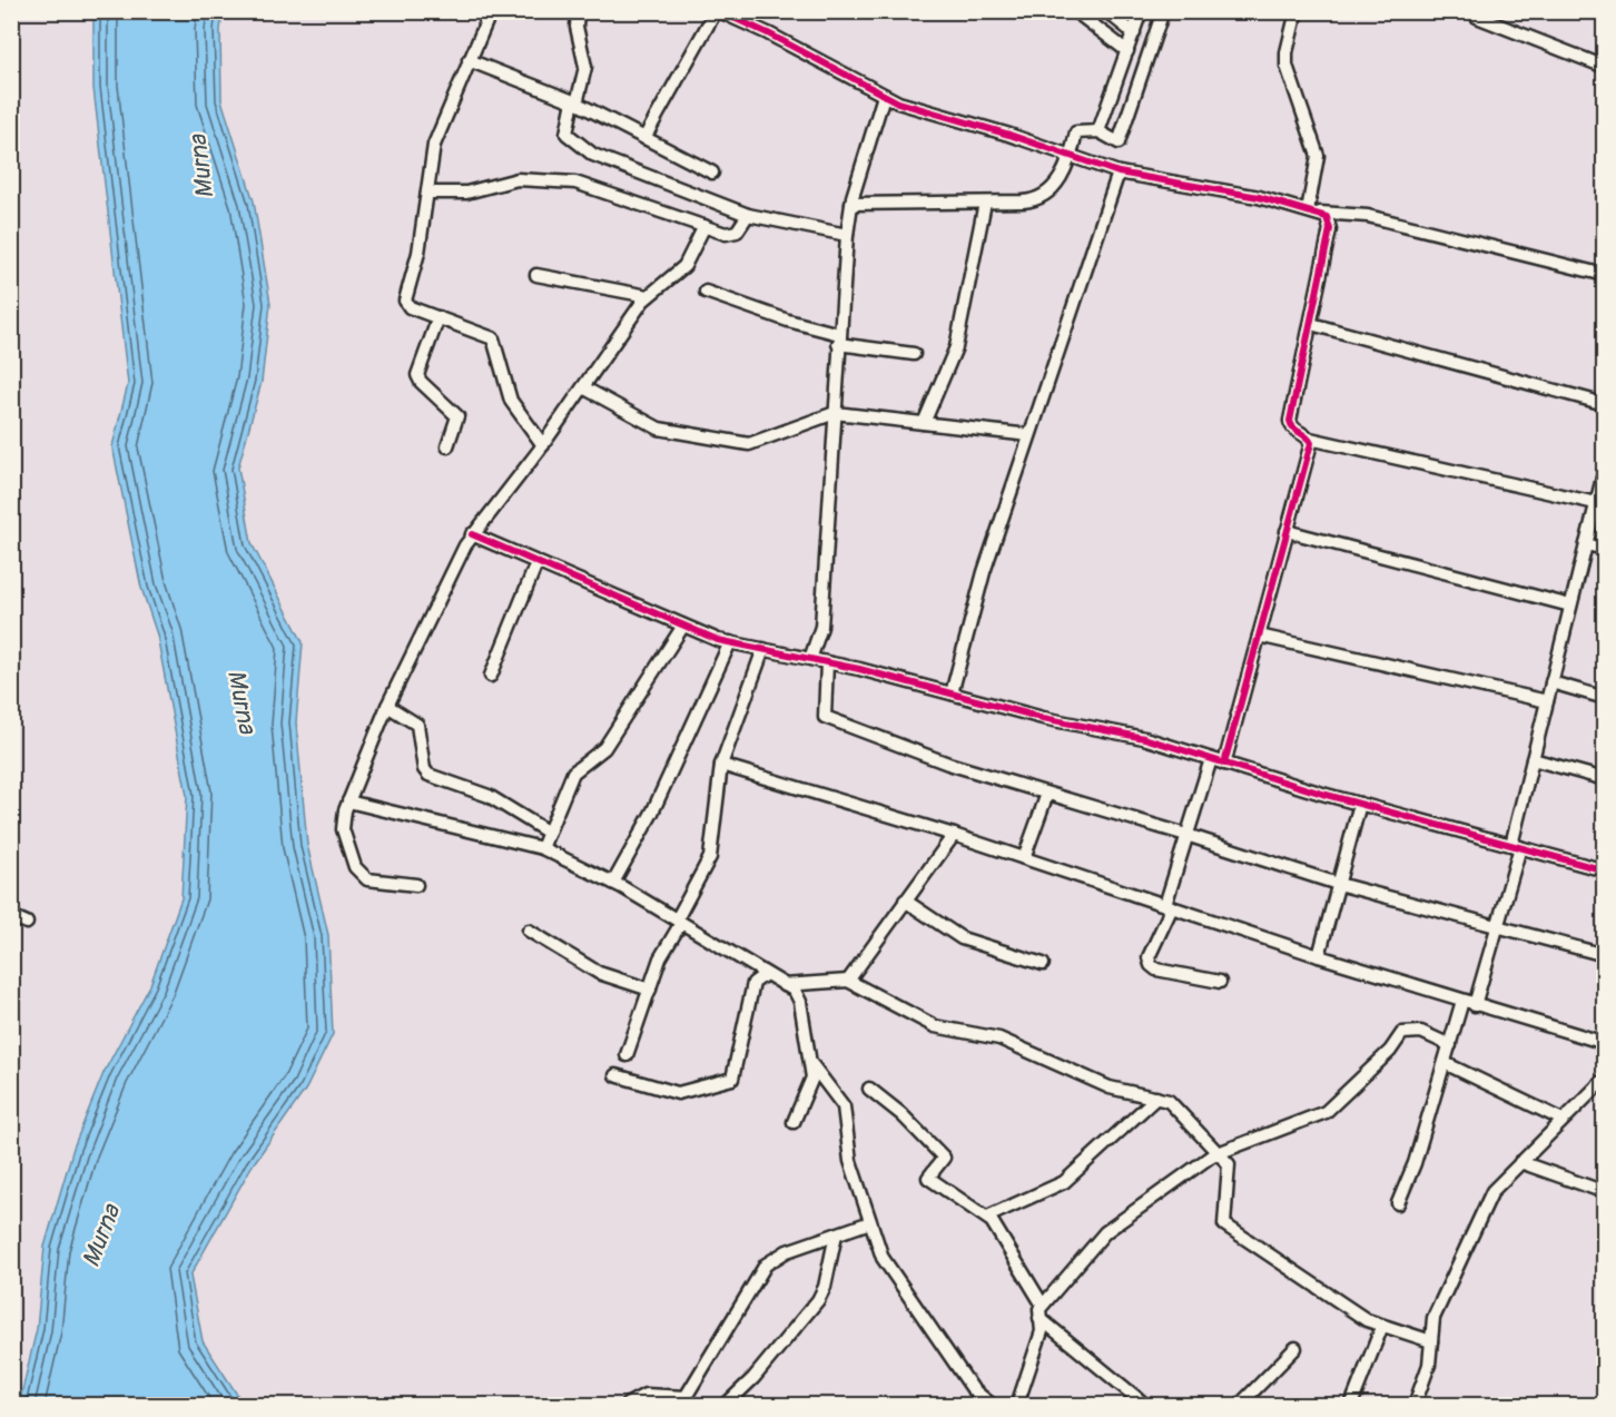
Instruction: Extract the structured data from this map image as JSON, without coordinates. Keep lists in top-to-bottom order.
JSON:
{
  "water": ["Murna"]
}
